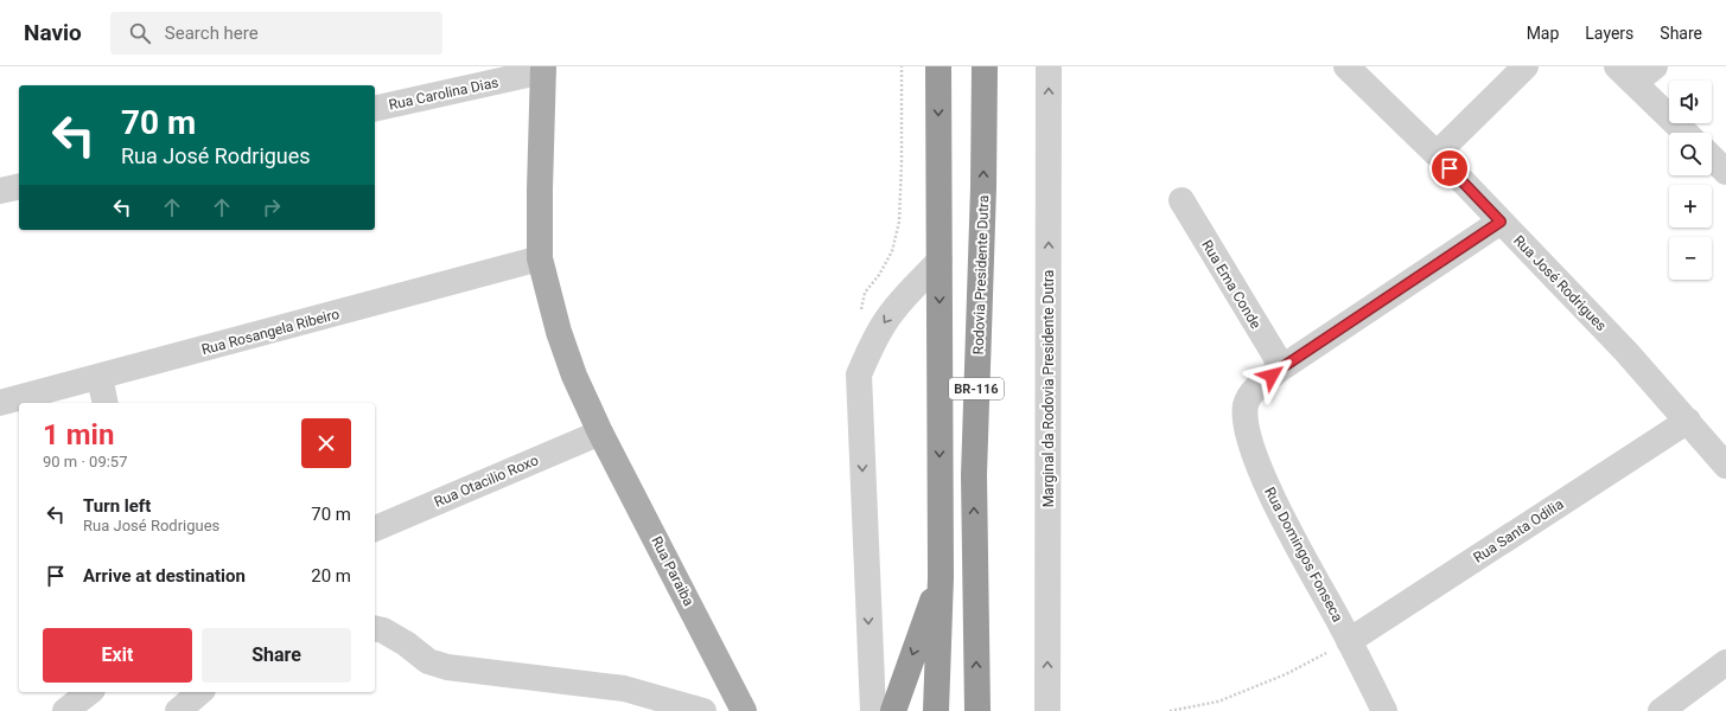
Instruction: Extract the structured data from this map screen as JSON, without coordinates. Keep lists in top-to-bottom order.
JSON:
{
  "streets": {
    "highway": ["Rodovia Presidente Dutra", "BR-116"],
    "main road": ["Rua Paraiba"],
    "street": [
      "Rua Carolina Dias",
      "Rua José Rodrigues",
      "Rua Ema Conde",
      "Rua Rosangela Ribeiro",
      "Marginal da Rodovia Presidente Dutra",
      "Rua Otacilio Roxo",
      "Rua Santa Odilia",
      "Rua Domingos Fonseca"
    ]
  },
  "crossings": [
    ["Rua Carolina Dias", "Rua Paraiba"],
    ["Rua José Rodrigues", "Rua Santa Odilia"],
    ["Rua Ema Conde", "Rua Domingos Fonseca"],
    ["Rua Rosangela Ribeiro", "Rua Paraiba"],
    ["Rua Otacilio Roxo", "Rua Paraiba"],
    ["Rua Santa Odilia", "Rua Domingos Fonseca"]
  ],
  "page": {
    "header": "Navio",
    "search": "Search here",
    "nav": ["Map", "Layers", "Share"],
    "map_buttons": ["+", "−"],
    "turn": ["70 m", "Rua José Rodrigues"],
    "heading": ["1 min", "90 m · 09:57"],
    "list": [
      {
        "name": "Turn left",
        "note": "Rua José Rodrigues",
        "value": "70 m"
      },
      {
        "name": "Arrive at destination",
        "value": "20 m"
      }
    ],
    "buttons": ["Exit", "Share"]
  }
}
